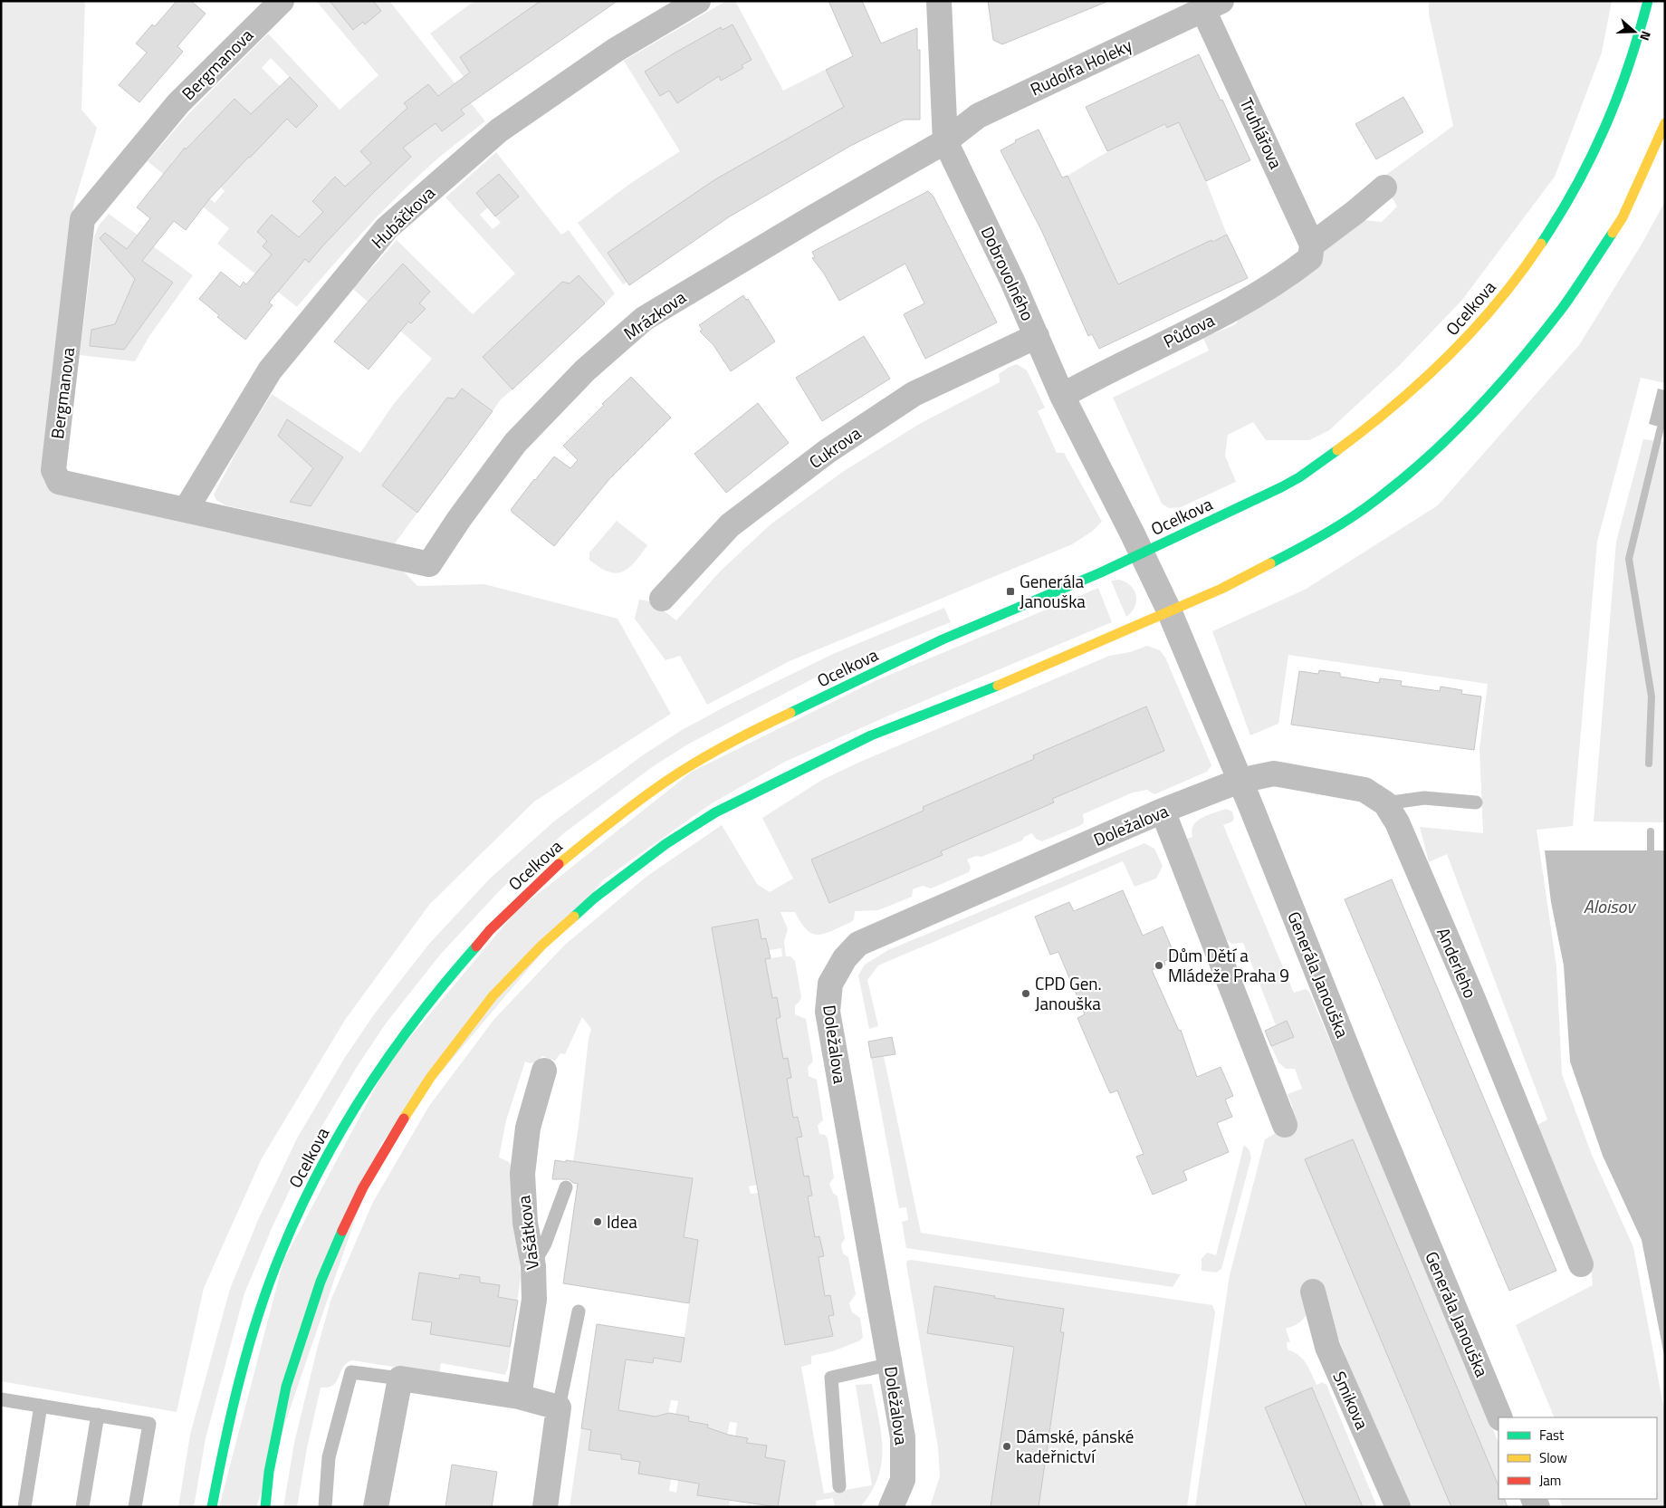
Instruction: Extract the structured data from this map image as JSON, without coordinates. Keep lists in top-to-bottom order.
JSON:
{
  "streets": {
    "street": [
      "Bergmanova",
      "Rudolfa Holeky",
      "Truhlářova",
      "Hubáčkova",
      "Dobrovolného",
      "Ocelkova",
      "Mrázkova",
      "Půdova",
      "Cukrova",
      "Doležalova",
      "Anderleho",
      "Generála Janouška",
      "Vašátkova",
      "Smikova"
    ]
  },
  "crossings": [
    ["Bergmanova", "Hubáčkova"],
    ["Bergmanova", "Mrázkova"],
    ["Rudolfa Holeky", "Truhlářova"],
    ["Rudolfa Holeky", "Dobrovolného"],
    ["Rudolfa Holeky", "Mrázkova"],
    ["Truhlářova", "Půdova"],
    ["Dobrovolného", "Ocelkova"],
    ["Dobrovolného", "Mrázkova"],
    ["Dobrovolného", "Půdova"],
    ["Dobrovolného", "Cukrova"],
    ["Dobrovolného", "Generála Janouška"],
    ["Ocelkova", "Generála Janouška"],
    ["Doležalova", "Anderleho"],
    ["Doležalova", "Generála Janouška"],
    ["Anderleho", "Generála Janouška"]
  ],
  "water": ["Aloisov"],
  "places": {
    "transit": ["Generála Janouška"],
    "other": [
      "Dům Dětí a Mládeže Praha 9",
      "CPD Gen. Janouška",
      "Idea",
      "Dámské, pánské kadeřnictví"
    ]
  },
  "legend": ["Fast", "Slow", "Jam"],
  "north": "right"
}
